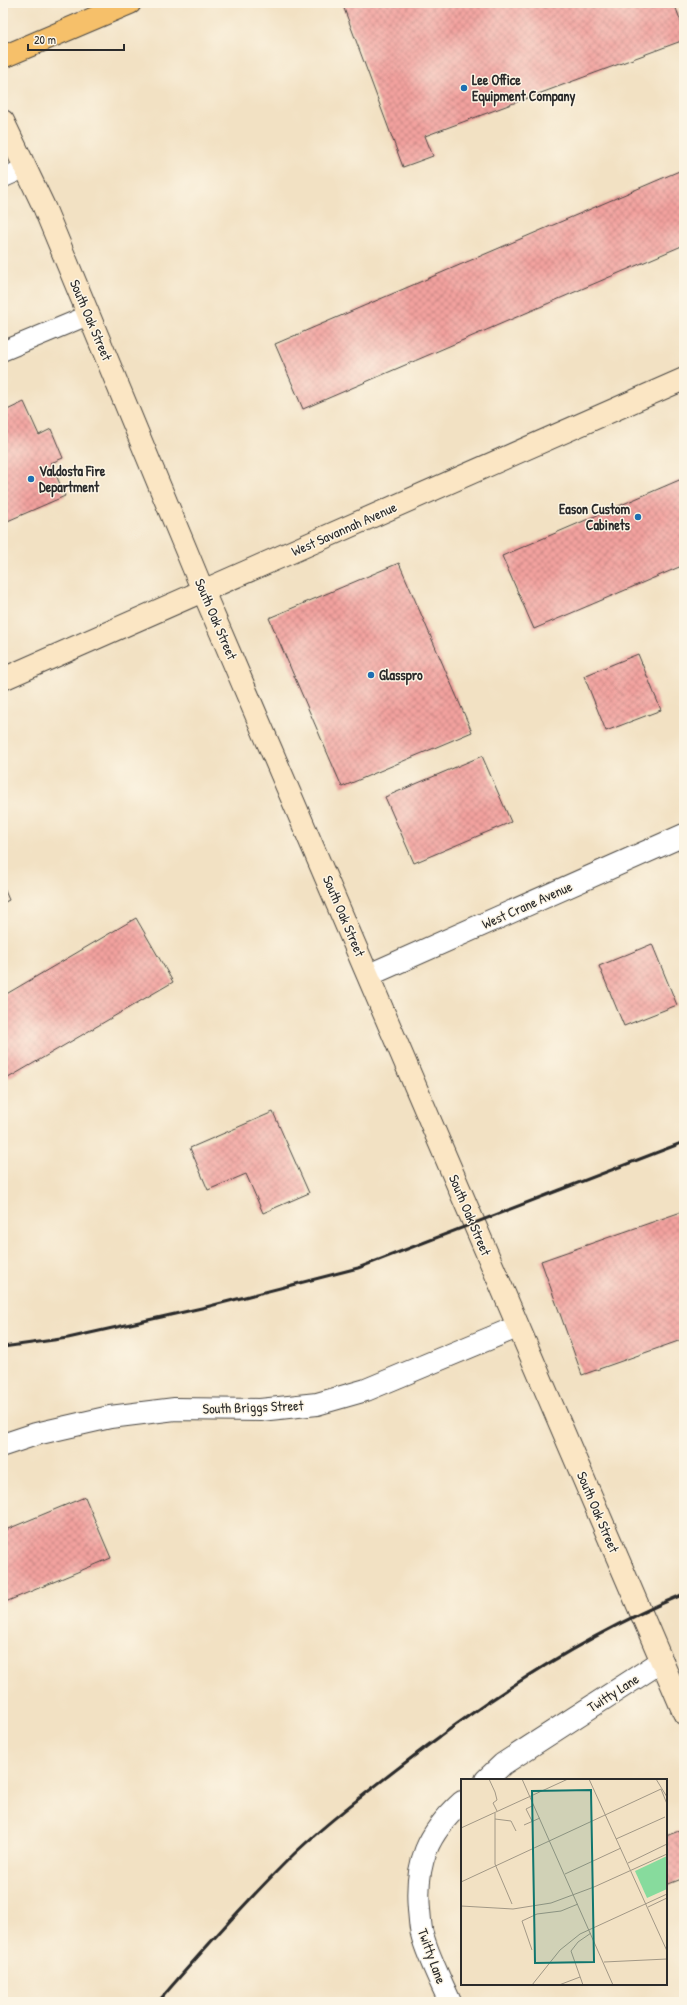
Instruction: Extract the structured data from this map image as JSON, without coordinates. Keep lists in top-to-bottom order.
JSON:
{
  "streets": {
    "main road": ["South Oak Street", "West Savannah Avenue"],
    "street": ["West Crane Avenue", "South Briggs Street", "Twitty Lane"]
  },
  "crossings": [
    ["South Oak Street", "West Savannah Avenue"],
    ["South Oak Street", "West Crane Avenue"],
    ["South Oak Street", "South Briggs Street"],
    ["South Oak Street", "Twitty Lane"]
  ],
  "places": [
    "Lee Office Equipment Company",
    "Valdosta Fire Department",
    "Eason Custom Cabinets",
    "Glasspro"
  ],
  "scale_bar": "20 m"
}
